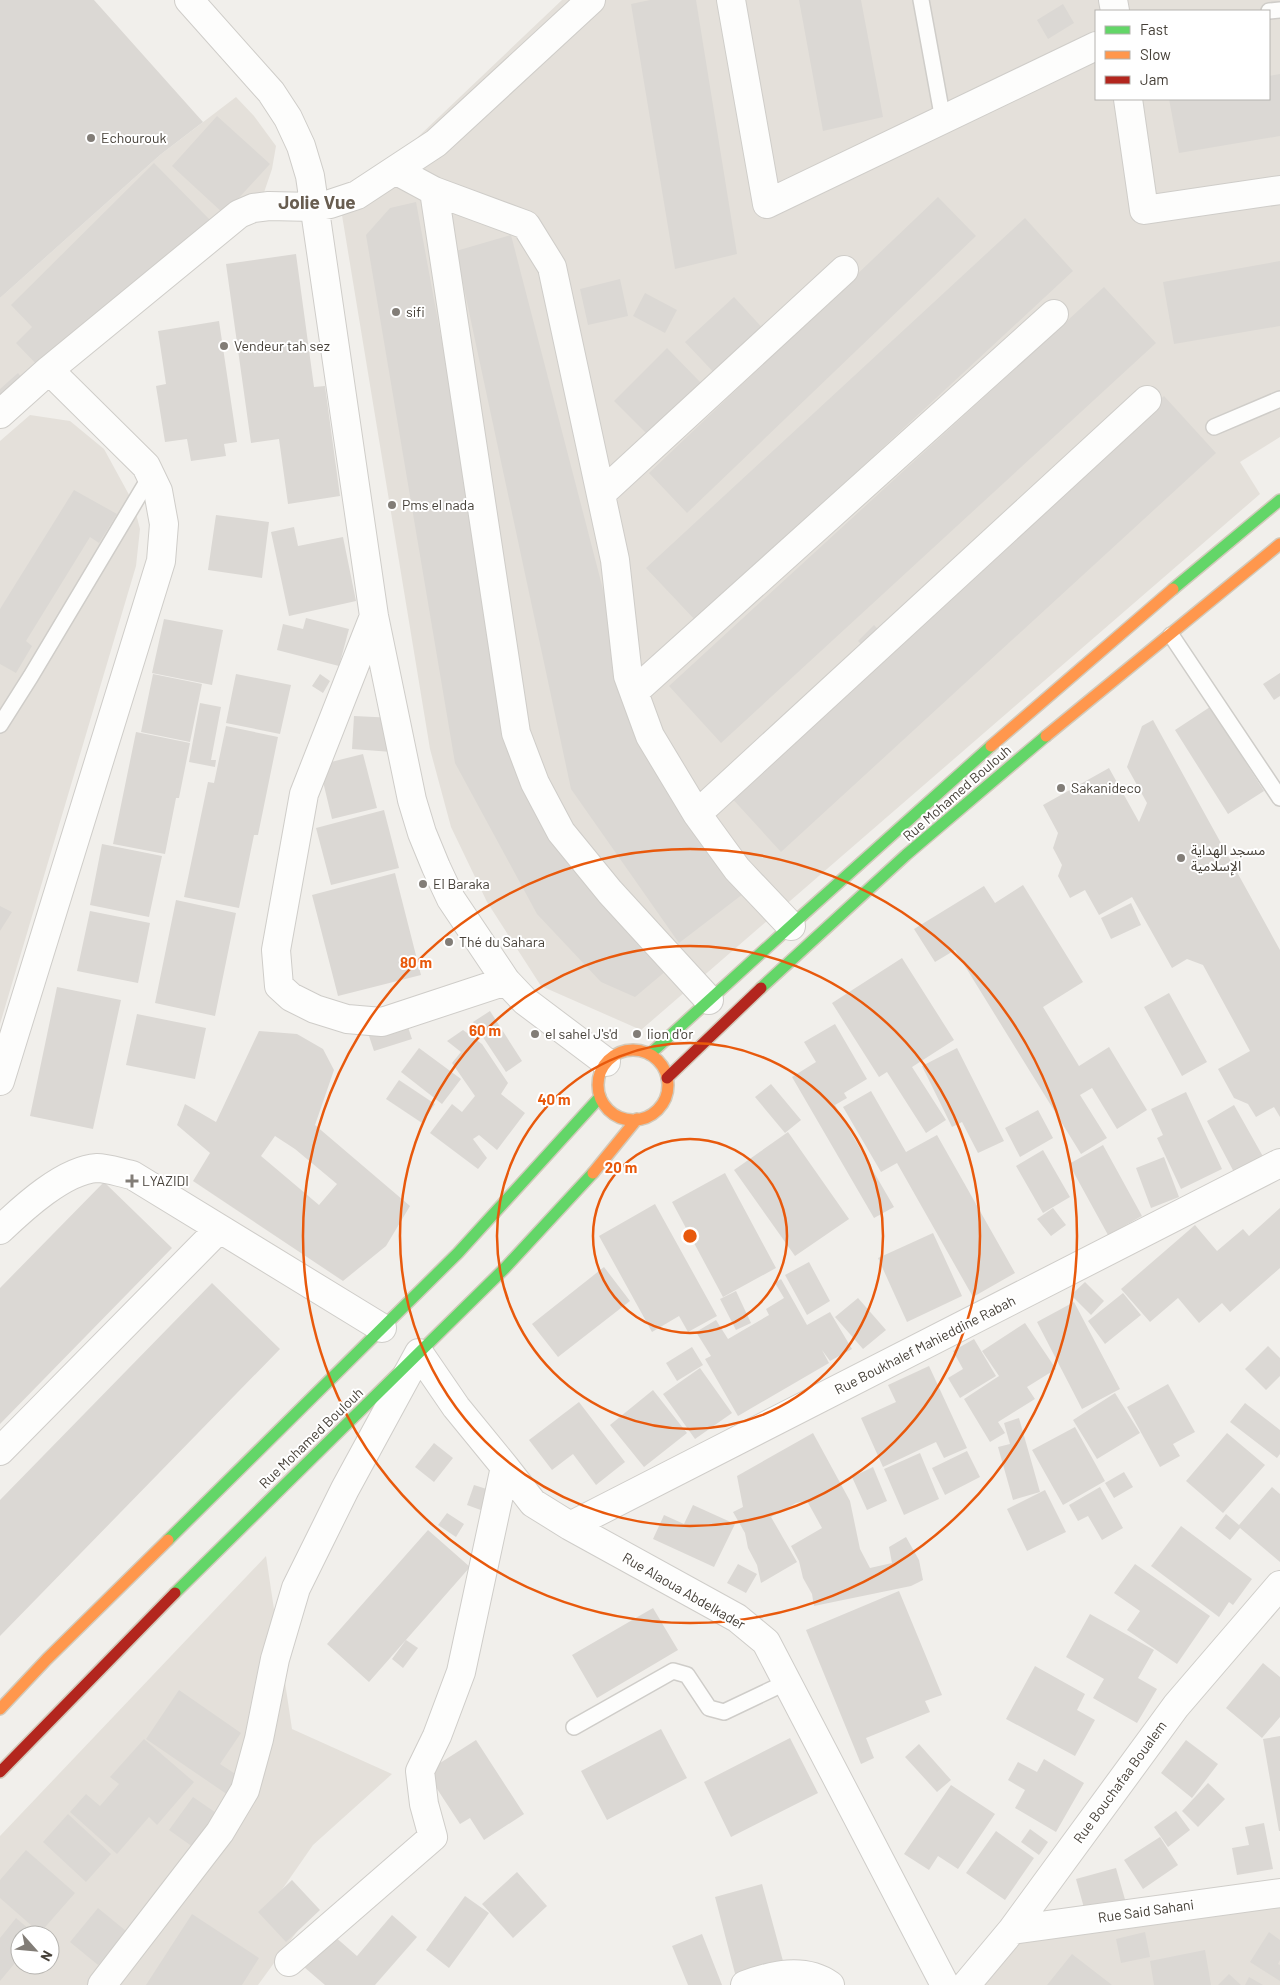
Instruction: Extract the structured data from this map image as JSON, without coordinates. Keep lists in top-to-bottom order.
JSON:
{
  "streets": {
    "main road": ["Rue Mohamed Boulouh"],
    "street": [
      "Rue Boukhalef Mahieddine Rabah",
      "Rue Alaoua Abdelkader",
      "Rue Bouchafaa Boualem",
      "Rue Said Sahani"
    ]
  },
  "crossings": [
    ["Rue Mohamed Boulouh", "Rue Alaoua Abdelkader"],
    ["Rue Boukhalef Mahieddine Rabah", "Rue Alaoua Abdelkader"],
    ["Rue Alaoua Abdelkader", "Rue Bouchafaa Boualem"],
    ["Rue Bouchafaa Boualem", "Rue Said Sahani"]
  ],
  "districts": ["Jolie Vue"],
  "places": {
    "other": [
      "Echourouk",
      "sifi",
      "Vendeur tah sez",
      "Pms el nada",
      "Sakanideco",
      "مسجد الهداية الإسلامية",
      "El Baraka",
      "Thé du Sahara",
      "el sahel J's'd",
      "lion d'or"
    ],
    "health": ["LYAZIDI"]
  },
  "legend": ["Fast", "Slow", "Jam"],
  "north": "bottom right",
  "rings": [
    "80 m",
    "60 m",
    "40 m",
    "20 m"
  ]
}
